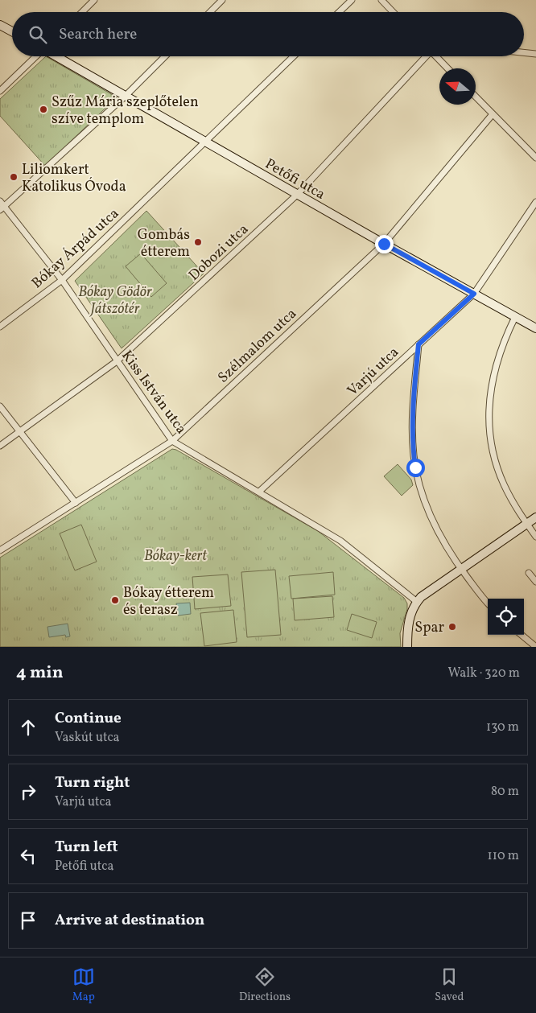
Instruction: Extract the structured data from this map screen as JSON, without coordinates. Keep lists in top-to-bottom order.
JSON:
{
  "streets": {
    "main road": ["Petőfi utca"],
    "street": [
      "Bókay Árpád utca",
      "Dobozi utca",
      "Szélmalom utca",
      "Varjú utca",
      "Kiss István utca"
    ]
  },
  "crossings": [
    ["Petőfi utca", "Bókay Árpád utca"],
    ["Petőfi utca", "Dobozi utca"],
    ["Petőfi utca", "Szélmalom utca"],
    ["Petőfi utca", "Varjú utca"],
    ["Bókay Árpád utca", "Kiss István utca"],
    ["Dobozi utca", "Kiss István utca"],
    ["Szélmalom utca", "Kiss István utca"],
    ["Varjú utca", "Kiss István utca"]
  ],
  "parks": ["Bókay Gödör Játszótér", "Bókay-kert"],
  "places": [
    "Szűz Mária szeplőtelen szíve templom",
    "Liliomkert Katolikus Óvoda",
    "Gombás étterem",
    "Bókay étterem és terasz",
    "Spar"
  ],
  "north": "left",
  "page": {
    "search": "Search here",
    "heading": ["4 min", "Walk · 320 m"],
    "list": [
      ["Continue", "Vaskút utca", "130 m"],
      ["Turn right", "Varjú utca", "80 m"],
      ["Turn left", "Petőfi utca", "110 m"],
      "Arrive at destination"
    ],
    "nav": ["Map", "Directions", "Saved"]
  }
}
